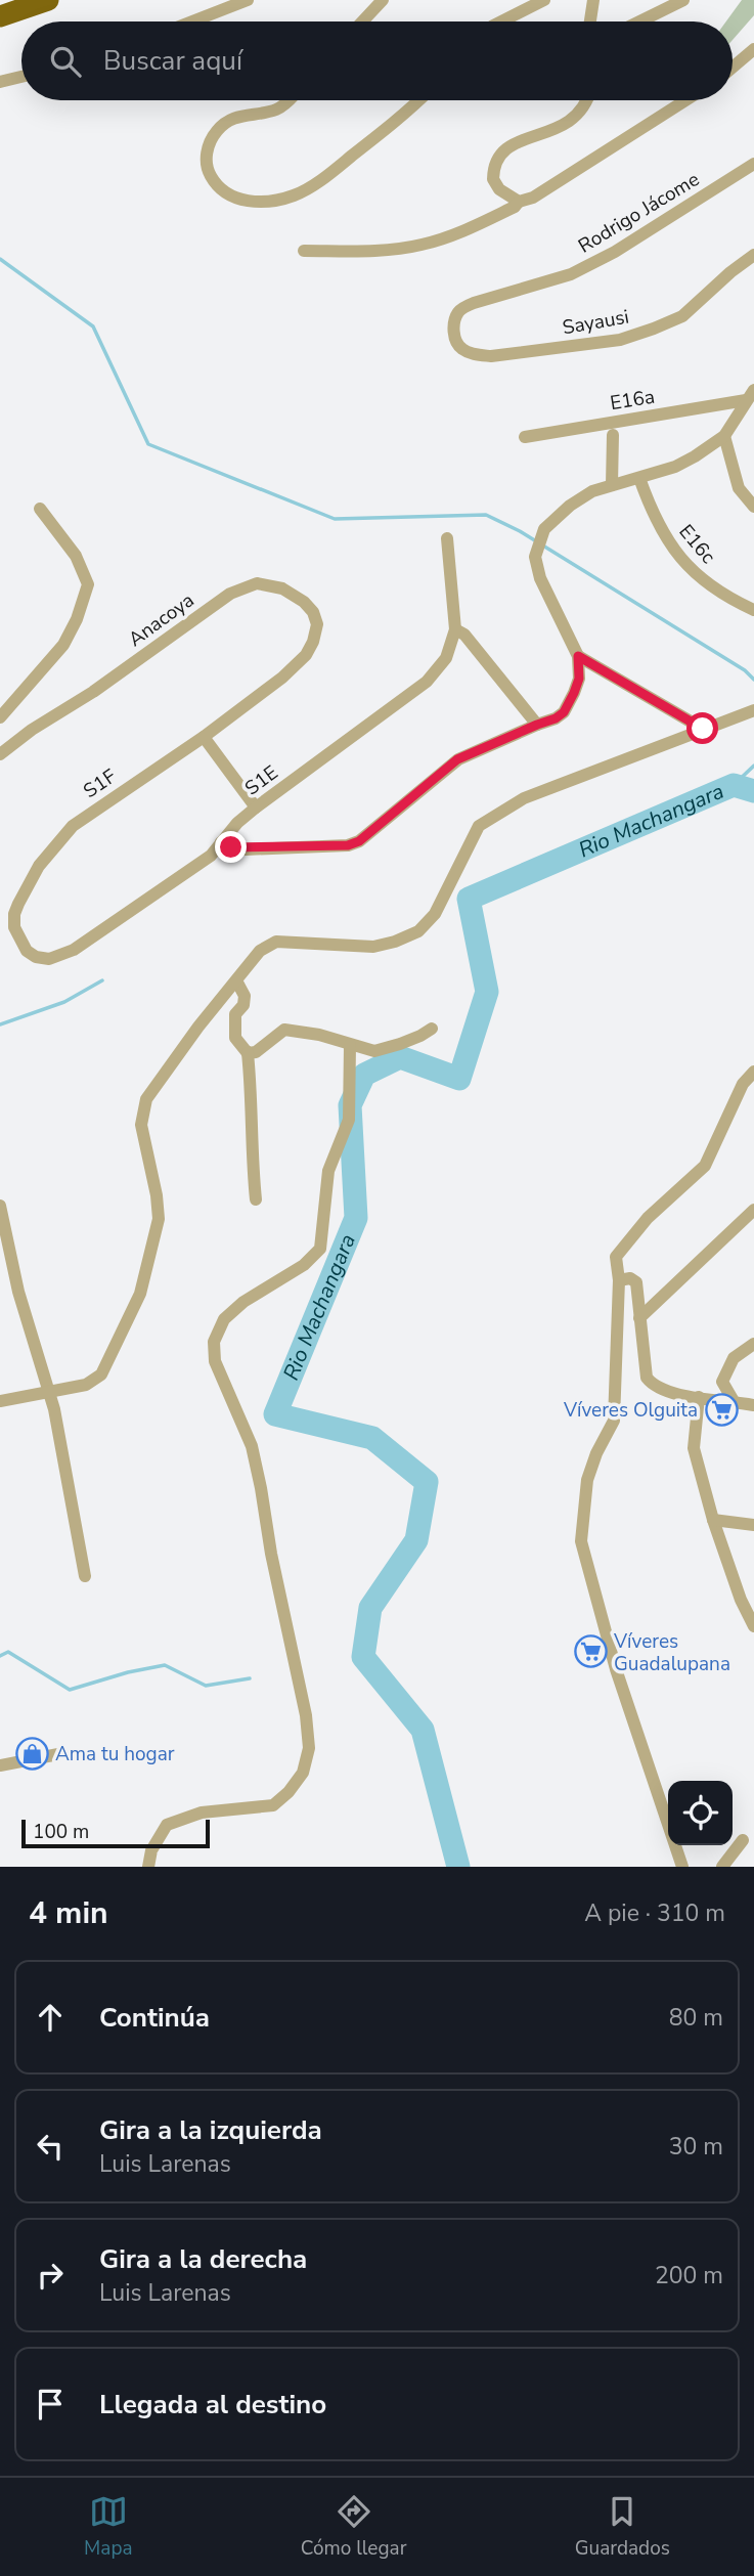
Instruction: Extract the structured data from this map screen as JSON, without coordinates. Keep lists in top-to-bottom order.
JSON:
{
  "streets": {
    "street": [
      "Rodrigo Jácome",
      "Sayausi",
      "E16a",
      "E16c",
      "Anacoya",
      "S1E",
      "S1F"
    ]
  },
  "crossings": [
    ["Rodrigo Jácome", "Sayausi"],
    ["Anacoya", "S1F"],
    ["S1E", "S1F"]
  ],
  "water": ["Rio Machangara"],
  "places": {
    "supermarket": ["Víveres Olguita", "Víveres Guadalupana"],
    "shop": ["Ama tu hogar"]
  },
  "scale_bar": "100 m",
  "page": {
    "search": "Buscar aquí",
    "scale": "100 m",
    "heading": ["4 min", "A pie · 310 m"],
    "list": [
      ["Continúa", "80 m"],
      ["Gira a la izquierda", "Luis Larenas", "30 m"],
      ["Gira a la derecha", "Luis Larenas", "200 m"],
      "Llegada al destino"
    ],
    "nav": ["Mapa", "Cómo llegar", "Guardados"]
  }
}
